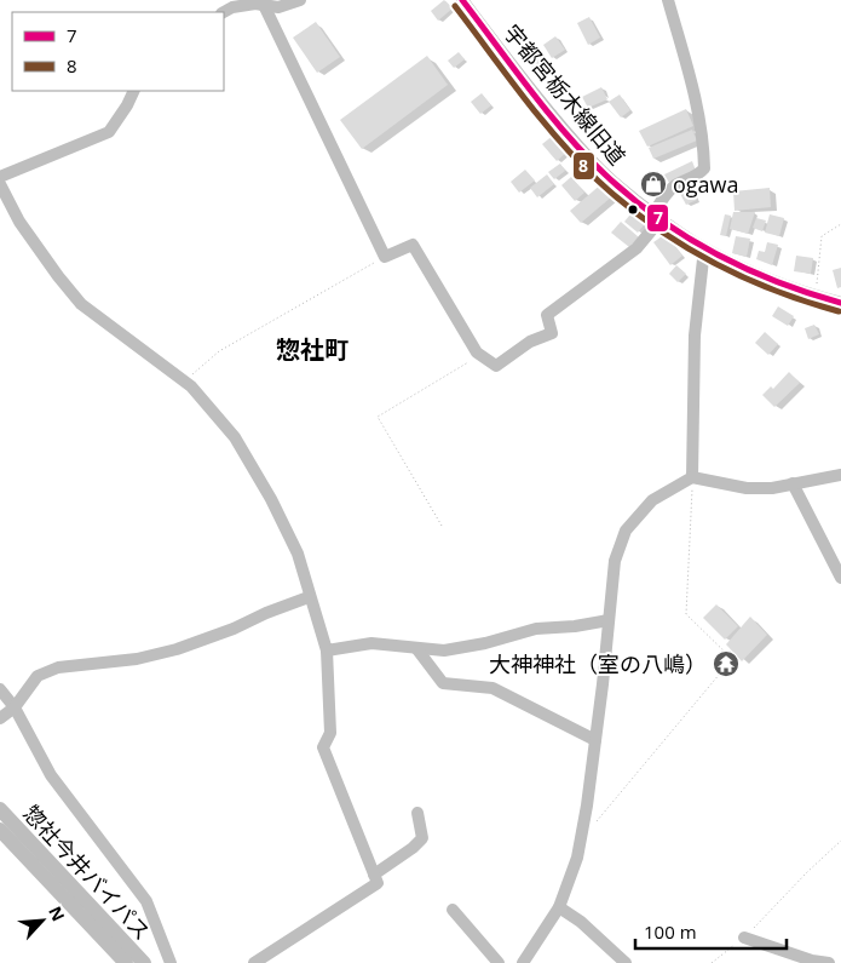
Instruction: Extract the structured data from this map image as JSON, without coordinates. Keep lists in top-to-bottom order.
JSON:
{
  "streets": {
    "main road": ["惣社今井バイパス"],
    "street": ["宇都宮栃木線旧道"]
  },
  "districts": ["惣社町"],
  "places": {
    "shop": ["ogawa"],
    "temple": ["大神神社（室の八嶋）"]
  },
  "lines": ["transit line 7", "transit line 8"],
  "legend": ["7", "8"],
  "scale_bar": "100 m",
  "north": "top right"
}
